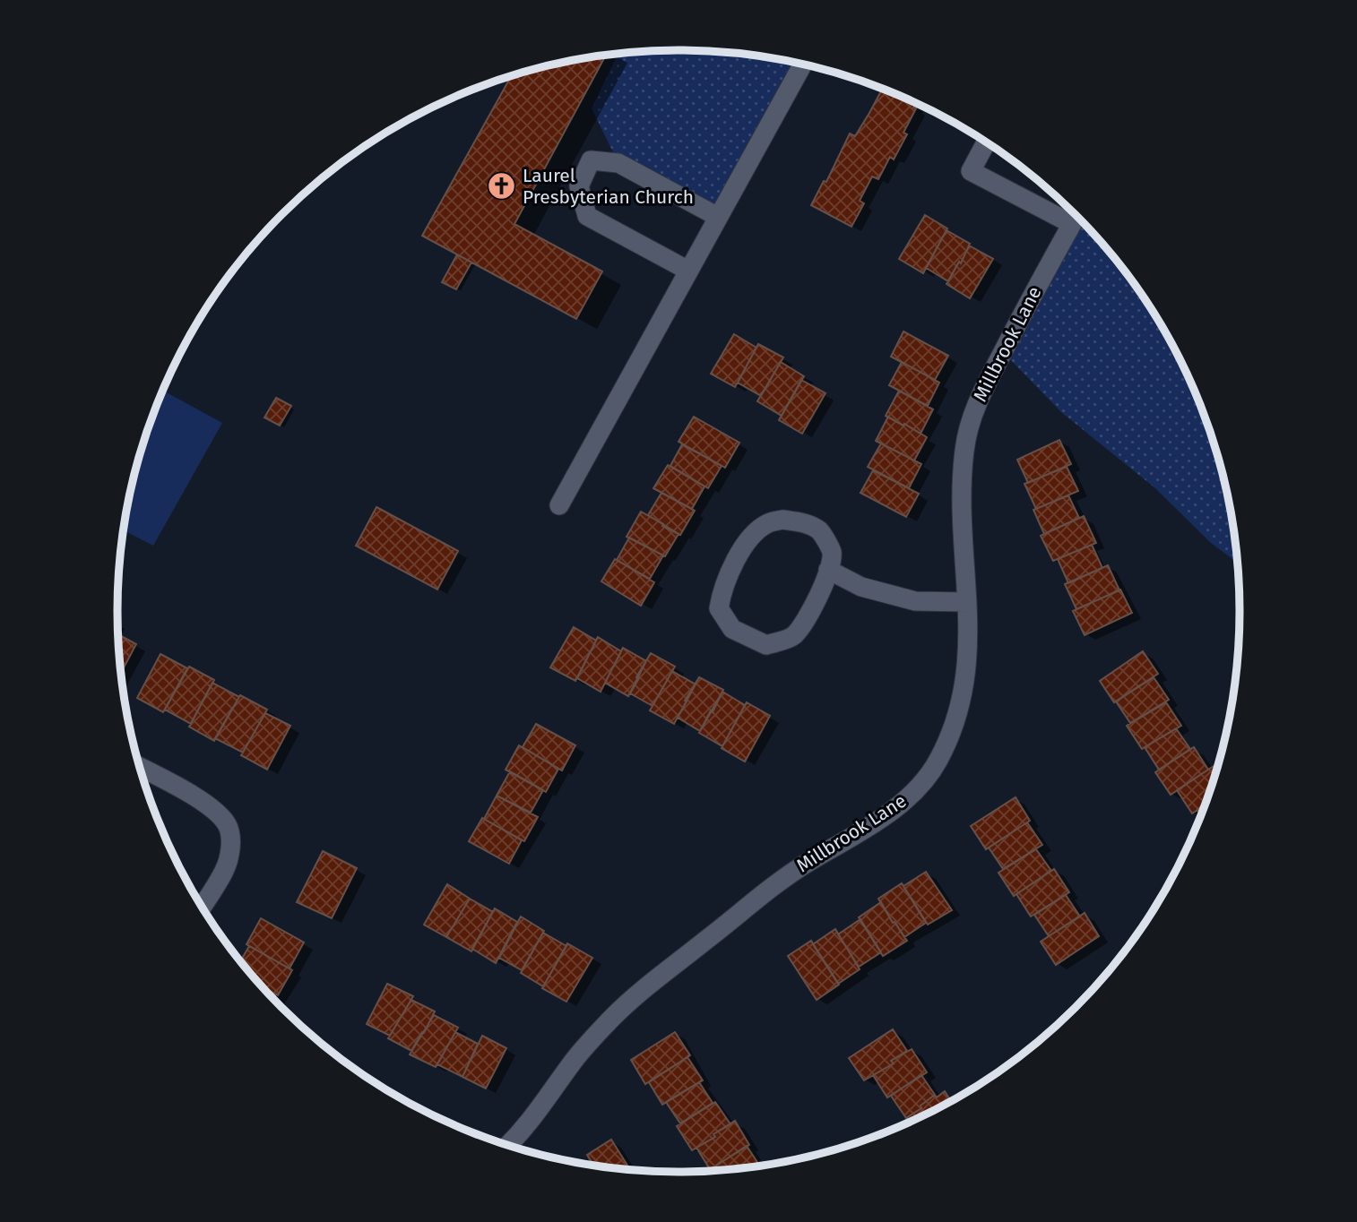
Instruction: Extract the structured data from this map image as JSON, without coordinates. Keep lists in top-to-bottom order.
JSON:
{
  "streets": {
    "street": ["Millbrook Lane"]
  },
  "places": {
    "church": ["Laurel Presbyterian Church"]
  }
}
